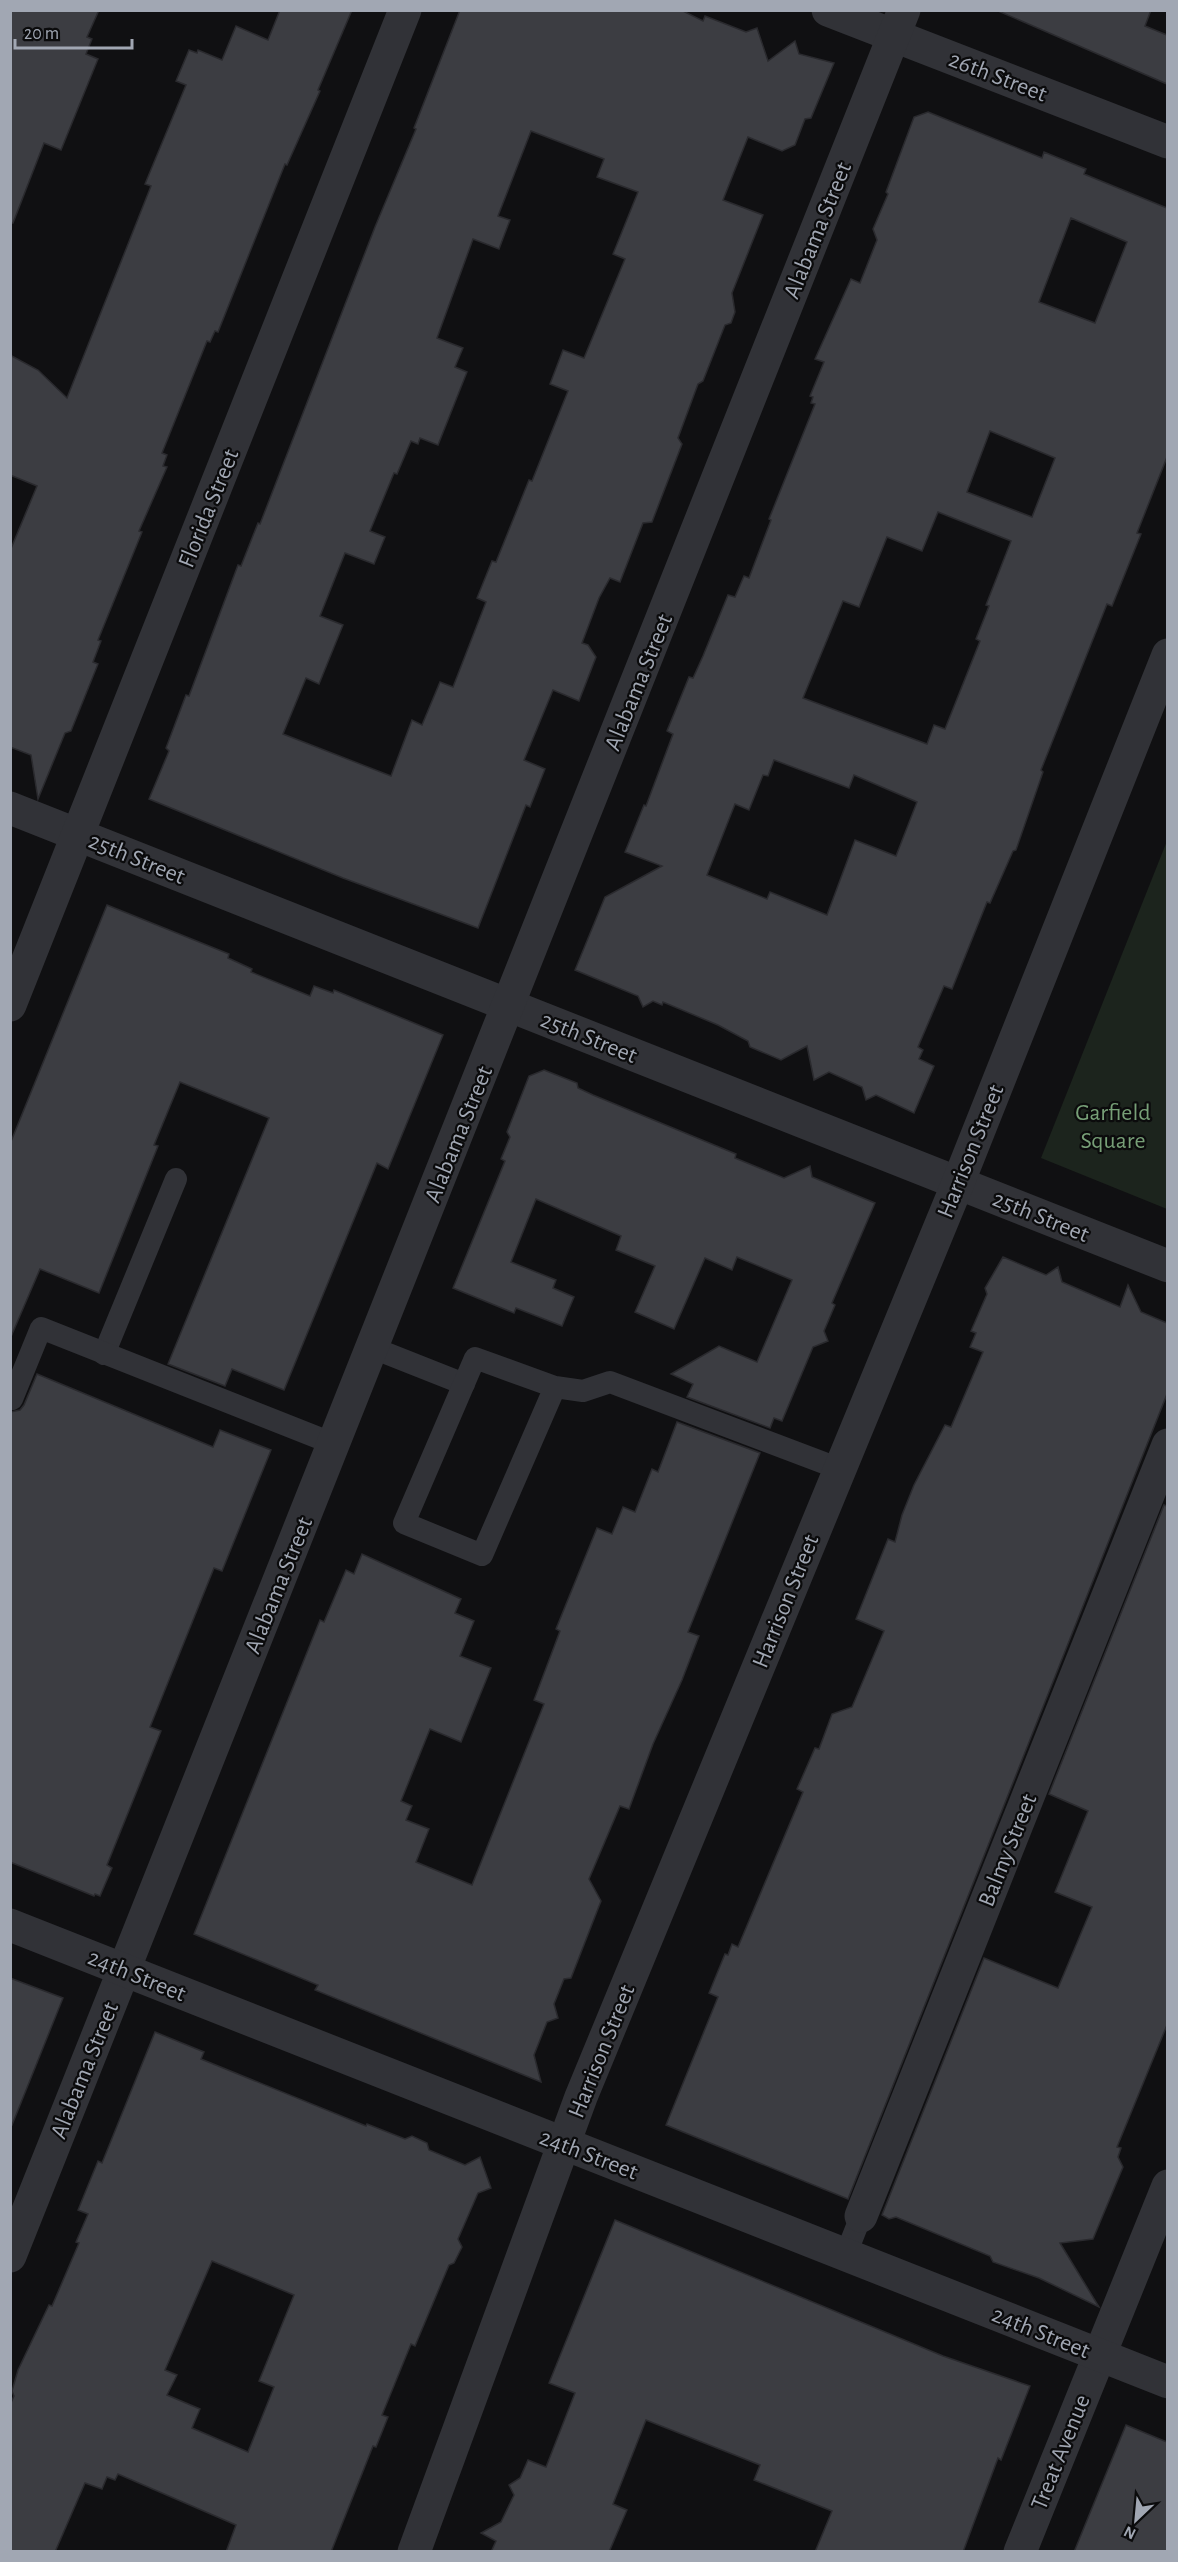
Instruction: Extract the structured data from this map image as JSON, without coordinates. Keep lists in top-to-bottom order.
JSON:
{
  "streets": {
    "street": [
      "26th Street",
      "Alabama Street",
      "Florida Street",
      "25th Street",
      "Harrison Street",
      "Balmy Street",
      "24th Street",
      "Treat Avenue"
    ]
  },
  "crossings": [
    ["26th Street", "Alabama Street"],
    ["Alabama Street", "25th Street"],
    ["Alabama Street", "24th Street"],
    ["Florida Street", "25th Street"],
    ["25th Street", "Harrison Street"],
    ["Harrison Street", "24th Street"],
    ["Balmy Street", "24th Street"],
    ["24th Street", "Treat Avenue"]
  ],
  "parks": ["Garfield Square"],
  "scale_bar": "20 m",
  "north": "bottom left"
}
